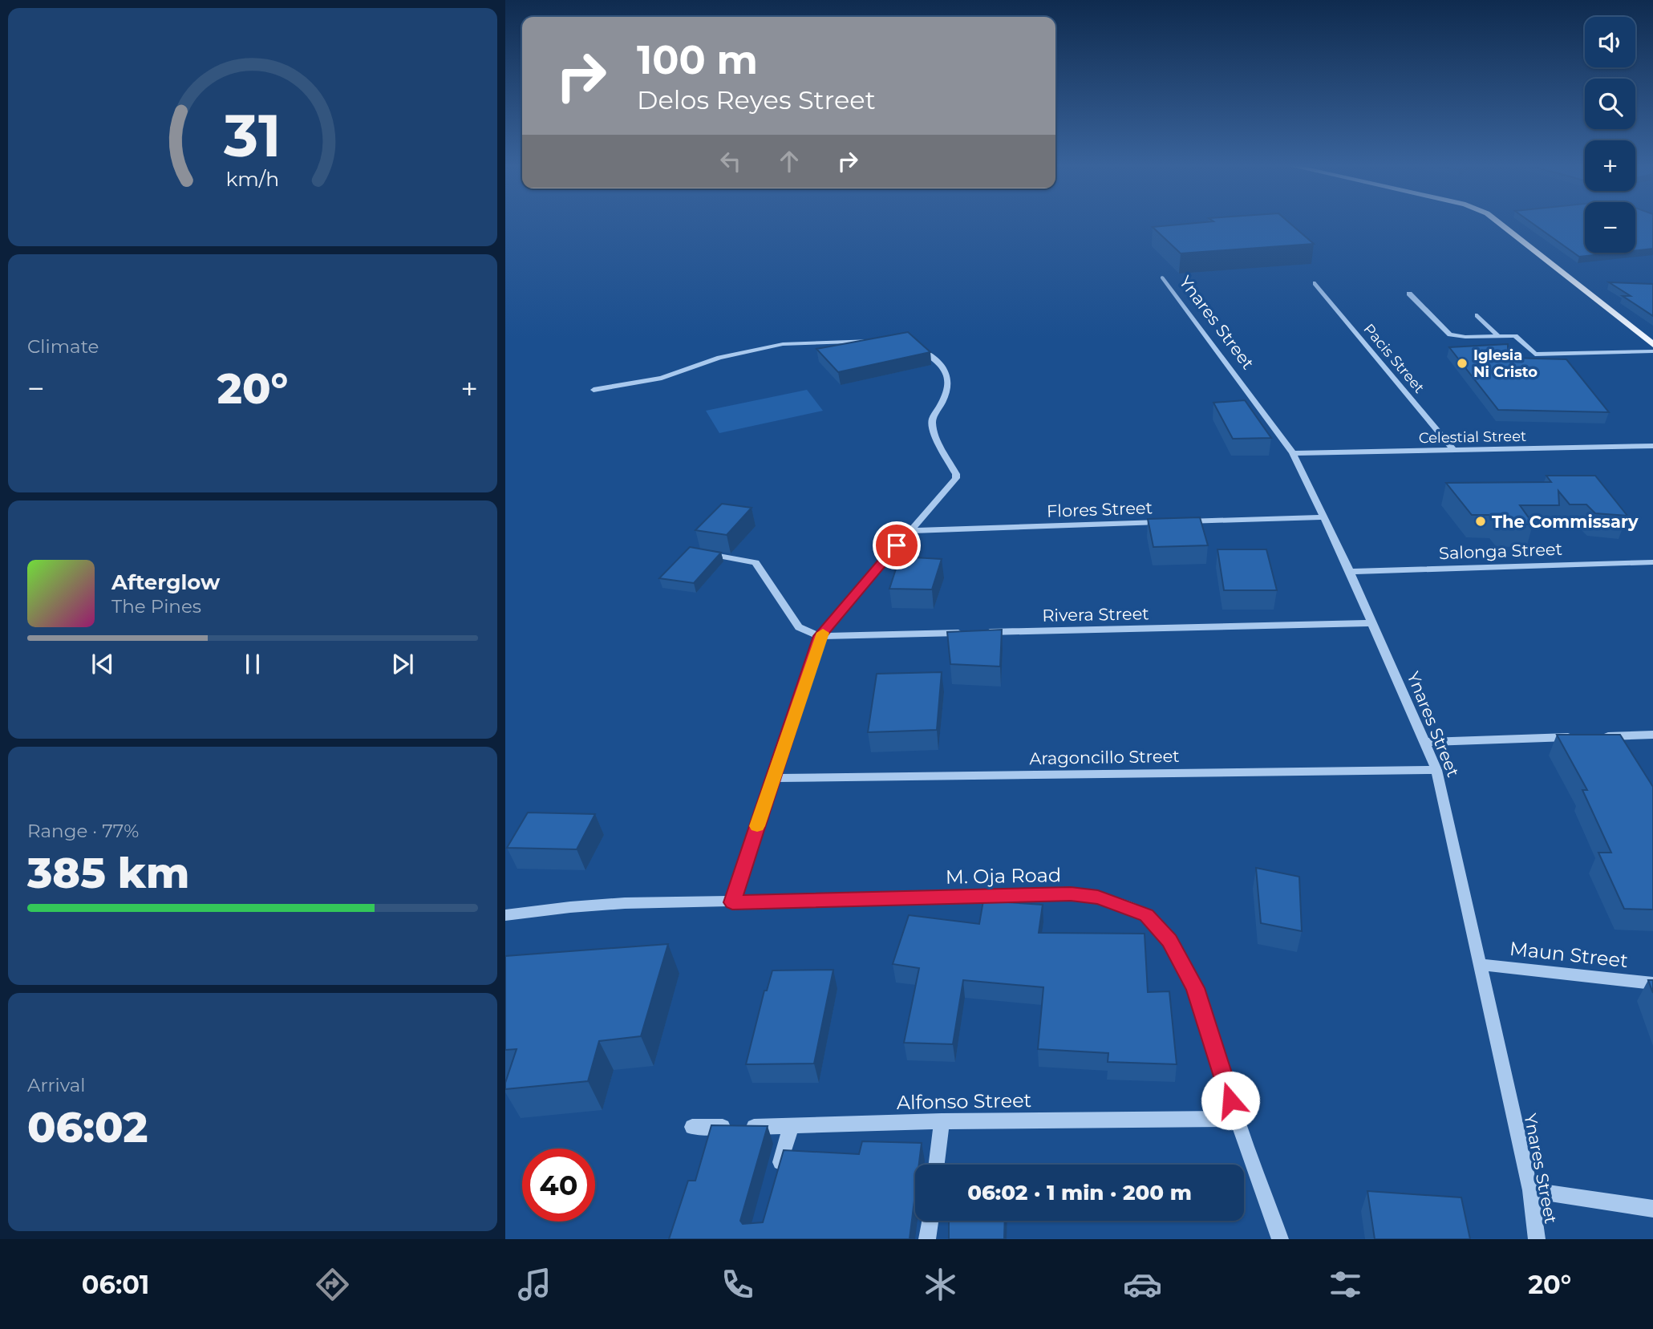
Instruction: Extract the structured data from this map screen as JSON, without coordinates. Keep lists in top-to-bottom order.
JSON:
{
  "streets": {
    "street": [
      "Ynares Street",
      "Pacis Street",
      "Celestial Street",
      "Flores Street",
      "Salonga Street",
      "Rivera Street",
      "Aragoncillo Street",
      "M. Oja Road",
      "Maun Street",
      "Alfonso Street"
    ]
  },
  "crossings": [
    ["Ynares Street", "Celestial Street"],
    ["Ynares Street", "Salonga Street"],
    ["Ynares Street", "Rivera Street"],
    ["Ynares Street", "Aragoncillo Street"],
    ["Ynares Street", "Maun Street"],
    ["Pacis Street", "Celestial Street"],
    ["M. Oja Road", "Alfonso Street"]
  ],
  "places": ["Iglesia Ni Cristo", "The Commissary"],
  "page": {
    "map_buttons": ["+", "−"],
    "turn": ["100 m", "Delos Reyes Street"],
    "tile": [
      "Climate",
      ["Range · 77%", "385 km"],
      ["Arrival", "06:02"]
    ],
    "heat": ["−", "20°", "+"],
    "song": ["Afterglow", "The Pines"],
    "limit": "40",
    "trip": "06:02 · 1 min · 200 m",
    "tabs": ["06:01", "20°"],
    "gauge": ["31", "km/h"]
  }
}
